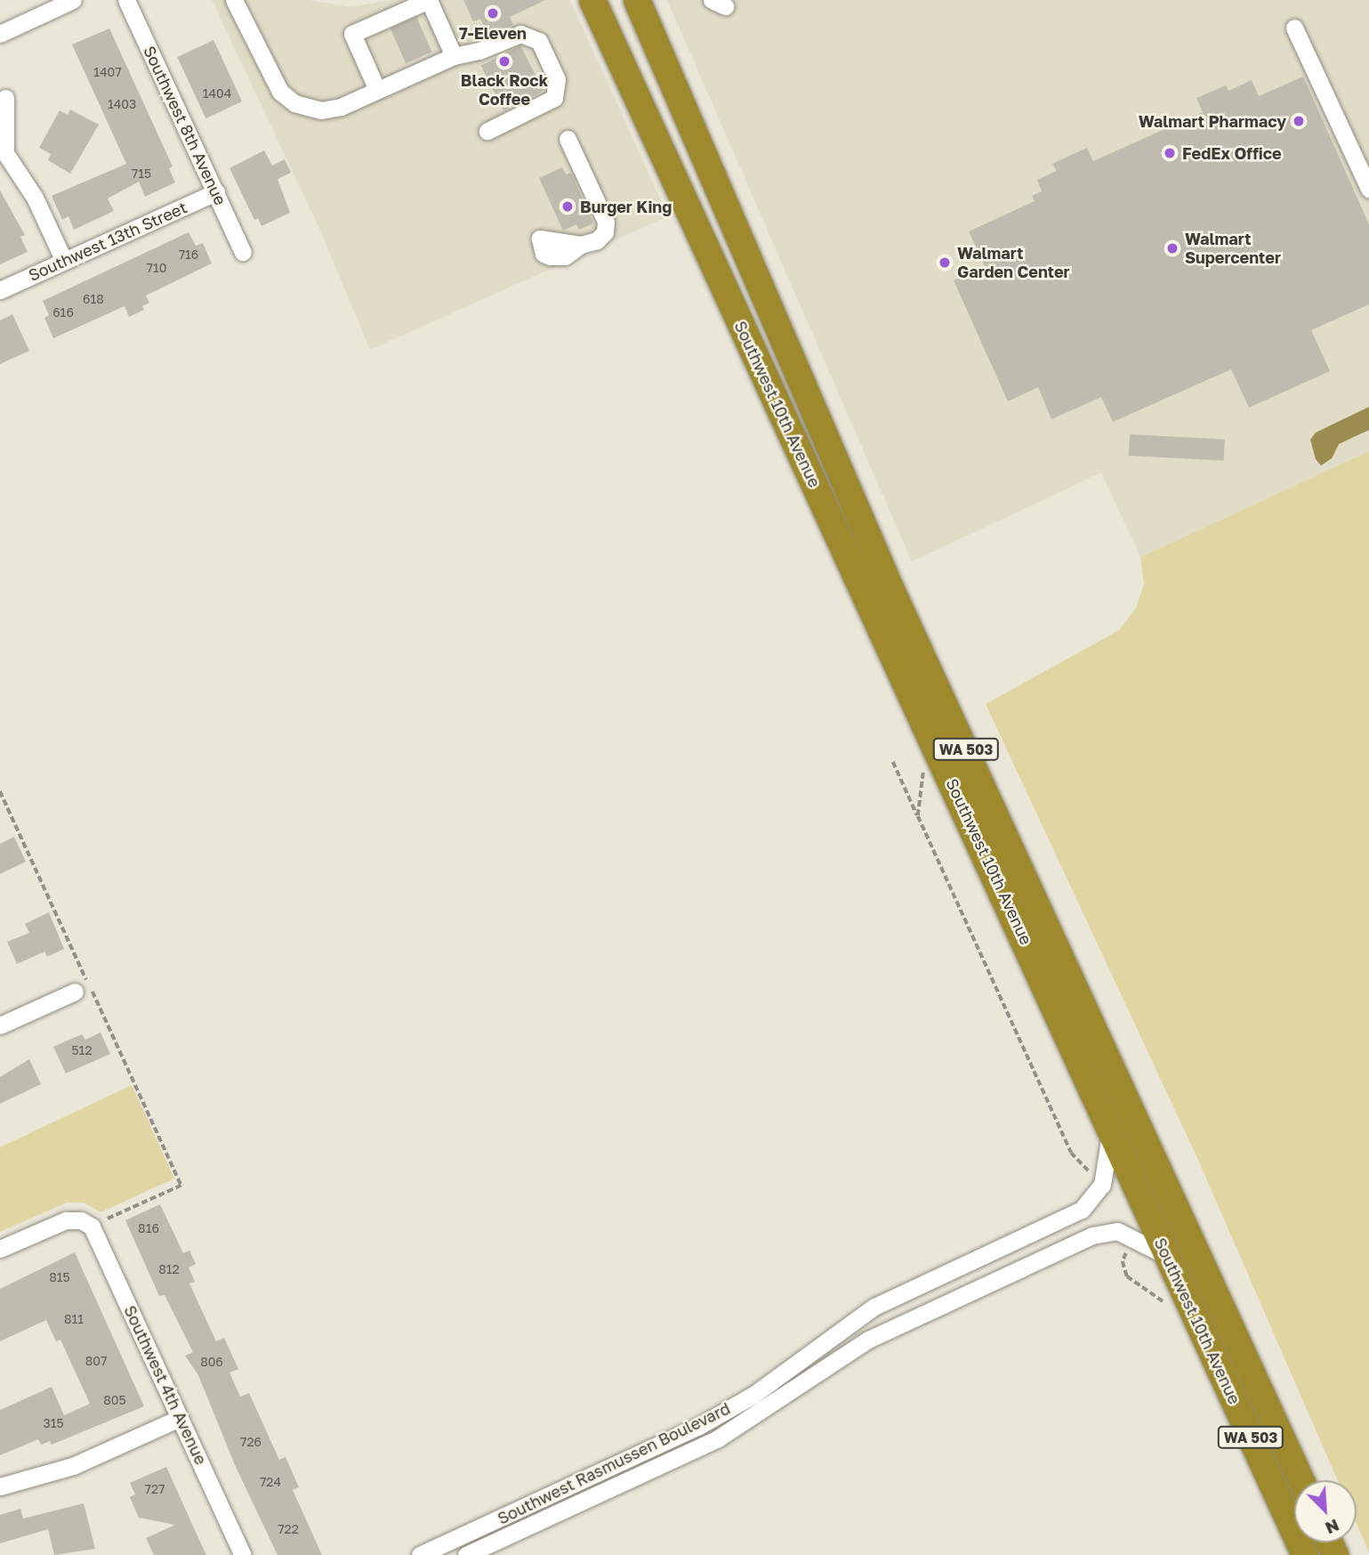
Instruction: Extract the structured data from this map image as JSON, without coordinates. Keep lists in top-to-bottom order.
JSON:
{
  "streets": {
    "highway": ["Southwest 10th Avenue", "WA 503"],
    "street": [
      "Southwest 8th Avenue",
      "Southwest 13th Street",
      "Southwest 4th Avenue",
      "Southwest Rasmussen Boulevard"
    ]
  },
  "crossings": [
    ["Southwest 8th Avenue", "Southwest 13th Street"],
    ["Southwest 10th Avenue", "Southwest Rasmussen Boulevard"]
  ],
  "places": [
    "7-Eleven",
    "Black Rock Coffee",
    "Walmart Pharmacy",
    "FedEx Office",
    "Burger King",
    "Walmart Supercenter",
    "Walmart Garden Center"
  ],
  "house_numbers": [
    "1407",
    "1404",
    "1403",
    "715",
    "716",
    "710",
    "618",
    "616",
    "512",
    "816",
    "812",
    "815",
    "811",
    "807",
    "806",
    "805",
    "315",
    "726",
    "724",
    "727",
    "722"
  ],
  "north": "bottom right"
}
